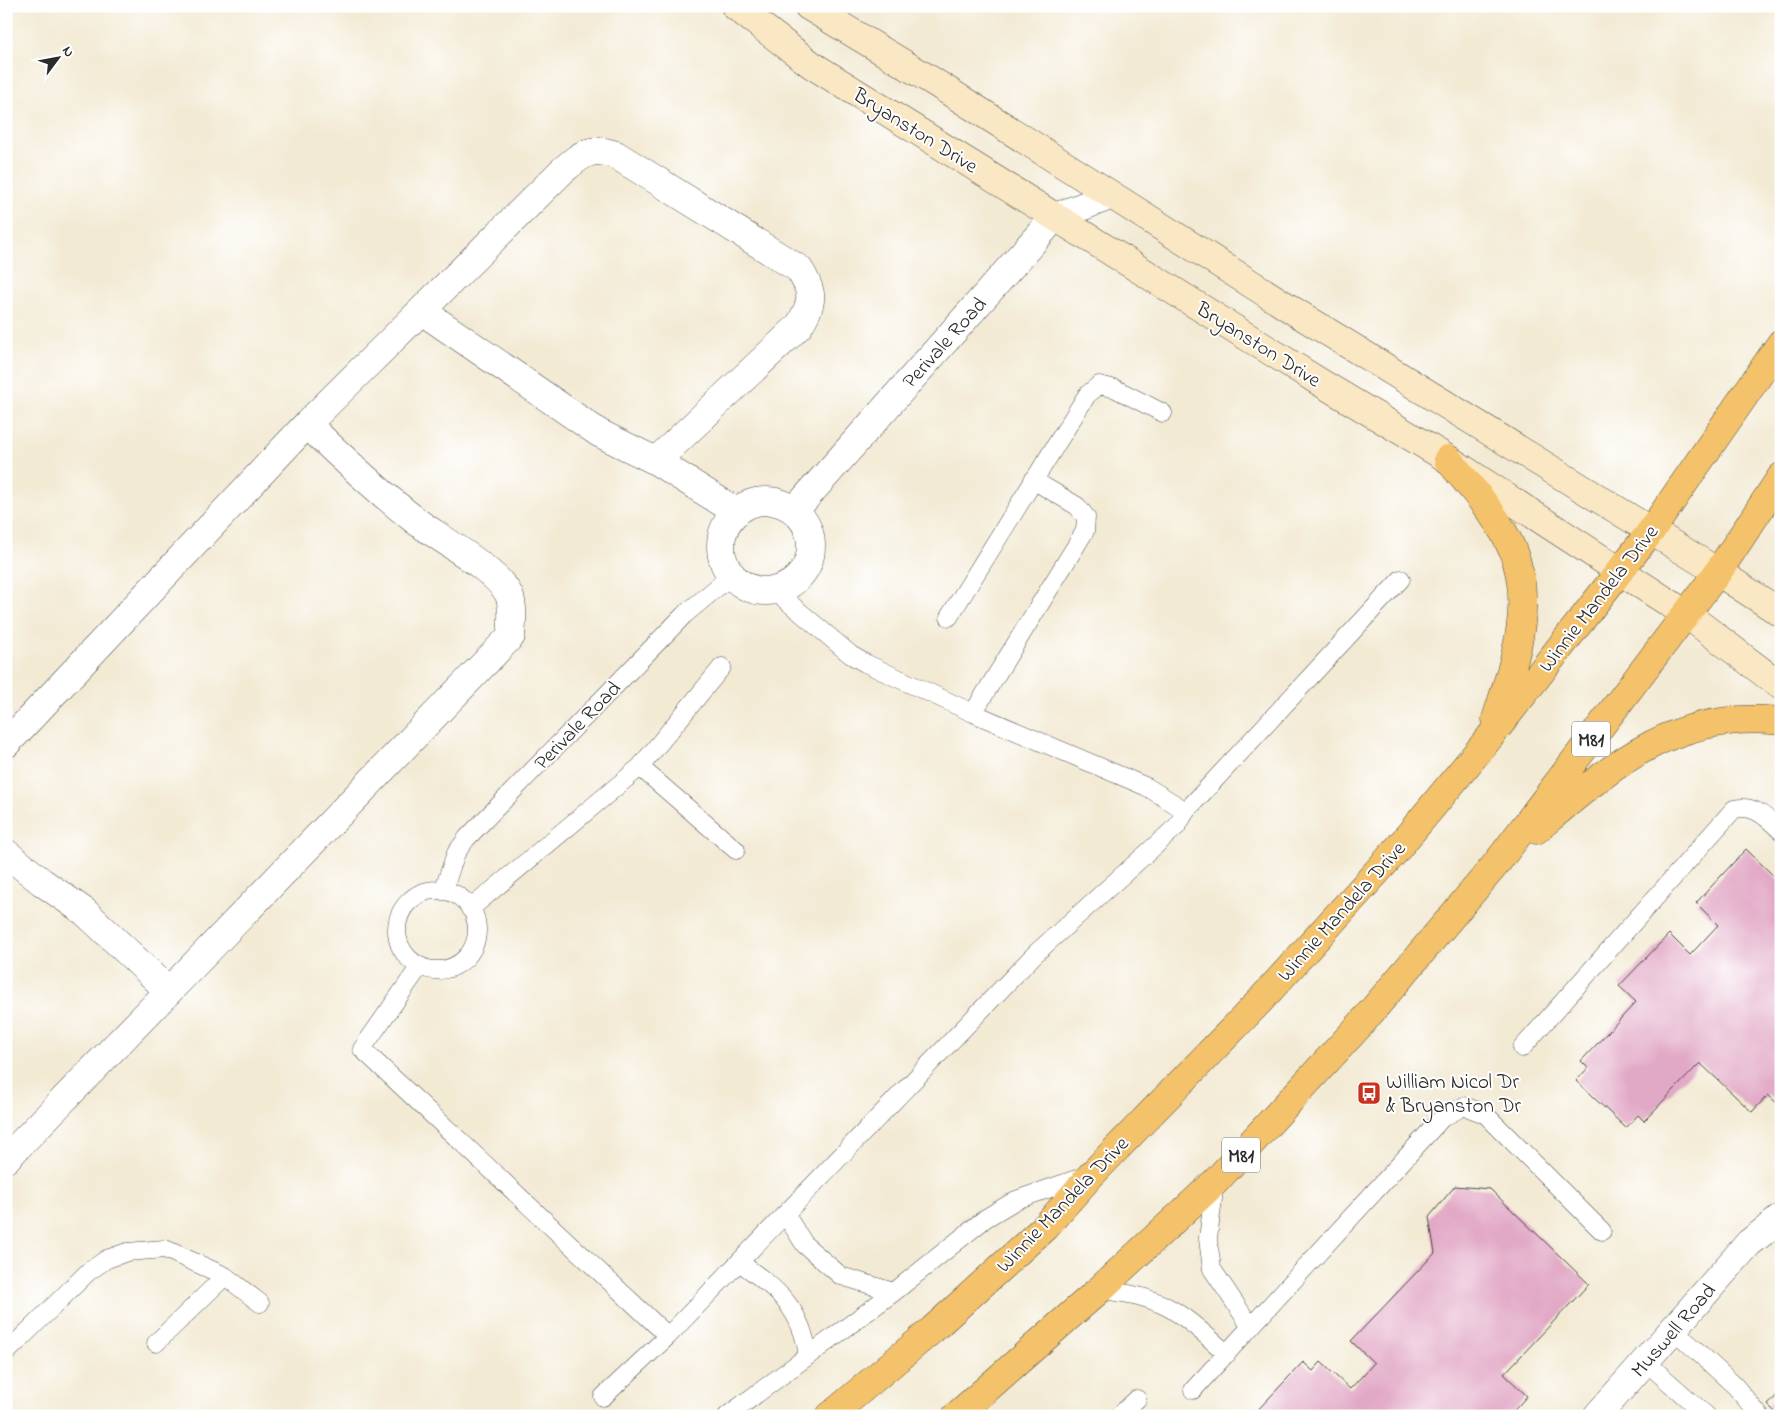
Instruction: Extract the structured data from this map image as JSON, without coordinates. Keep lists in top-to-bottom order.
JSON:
{
  "streets": {
    "main road": ["Winnie Mandela Drive", "M81"],
    "street": ["Bryanston Drive", "Perivale Road", "Muswell Road"]
  },
  "crossings": [
    ["Bryanston Drive", "Perivale Road"],
    ["Bryanston Drive", "Winnie Mandela Drive"],
    ["Bryanston Drive", "M81"]
  ],
  "places": {
    "bus stop": ["William Nicol Dr & Bryanston Dr"]
  },
  "north": "top right"
}
